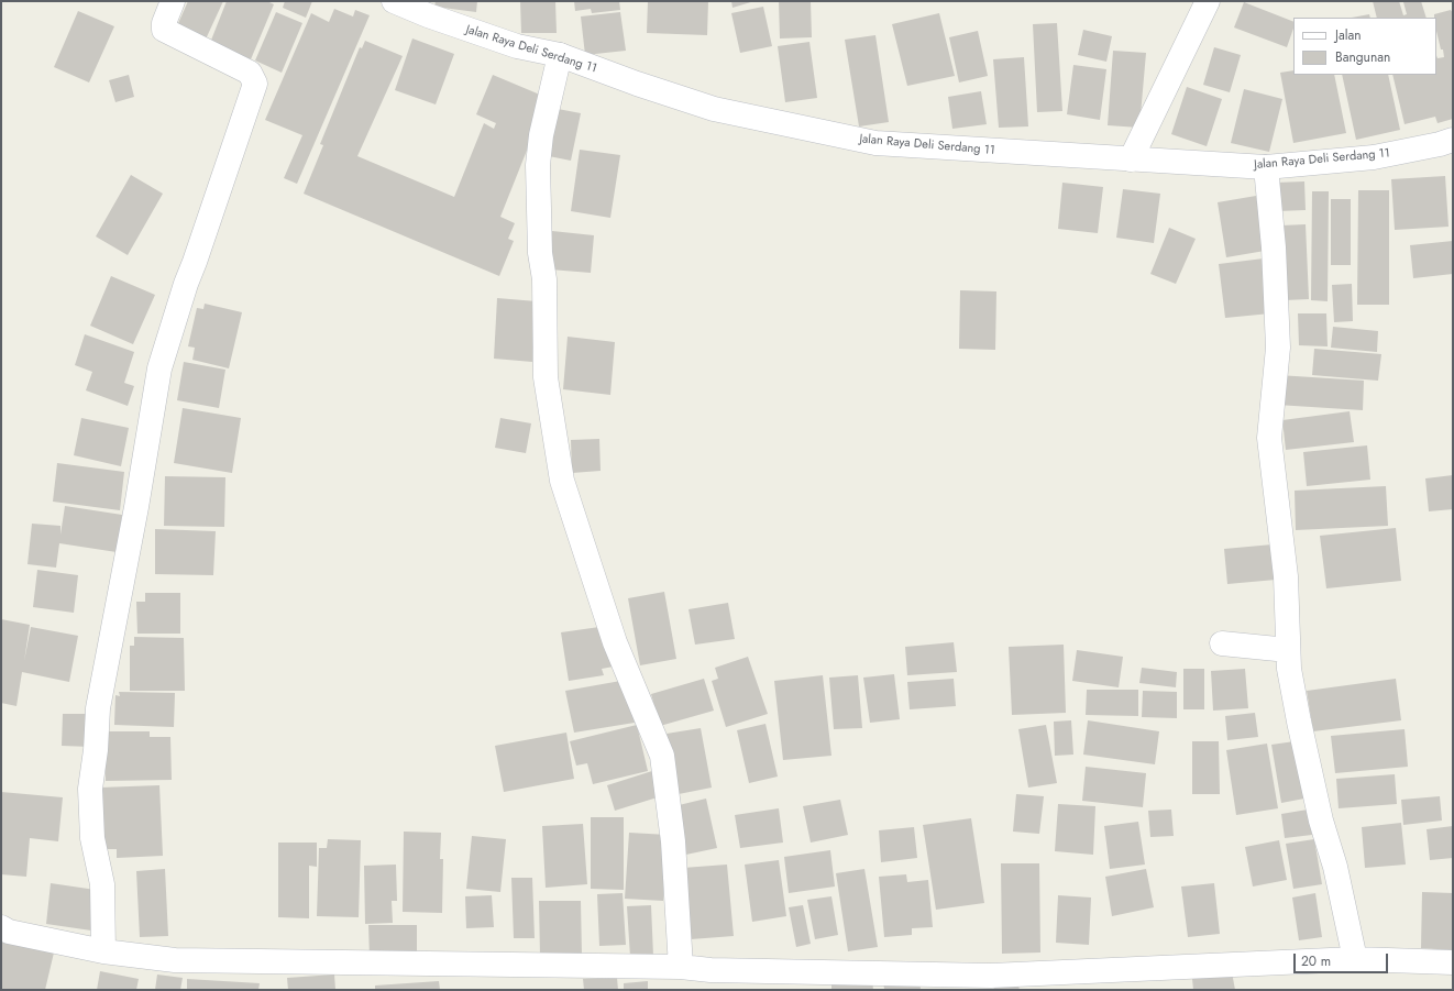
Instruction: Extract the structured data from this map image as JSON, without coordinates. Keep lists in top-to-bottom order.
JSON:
{
  "streets": {
    "street": ["Jalan Raya Deli Serdang 11"]
  },
  "legend": ["Jalan", "Bangunan"],
  "scale_bar": "20 m"
}
